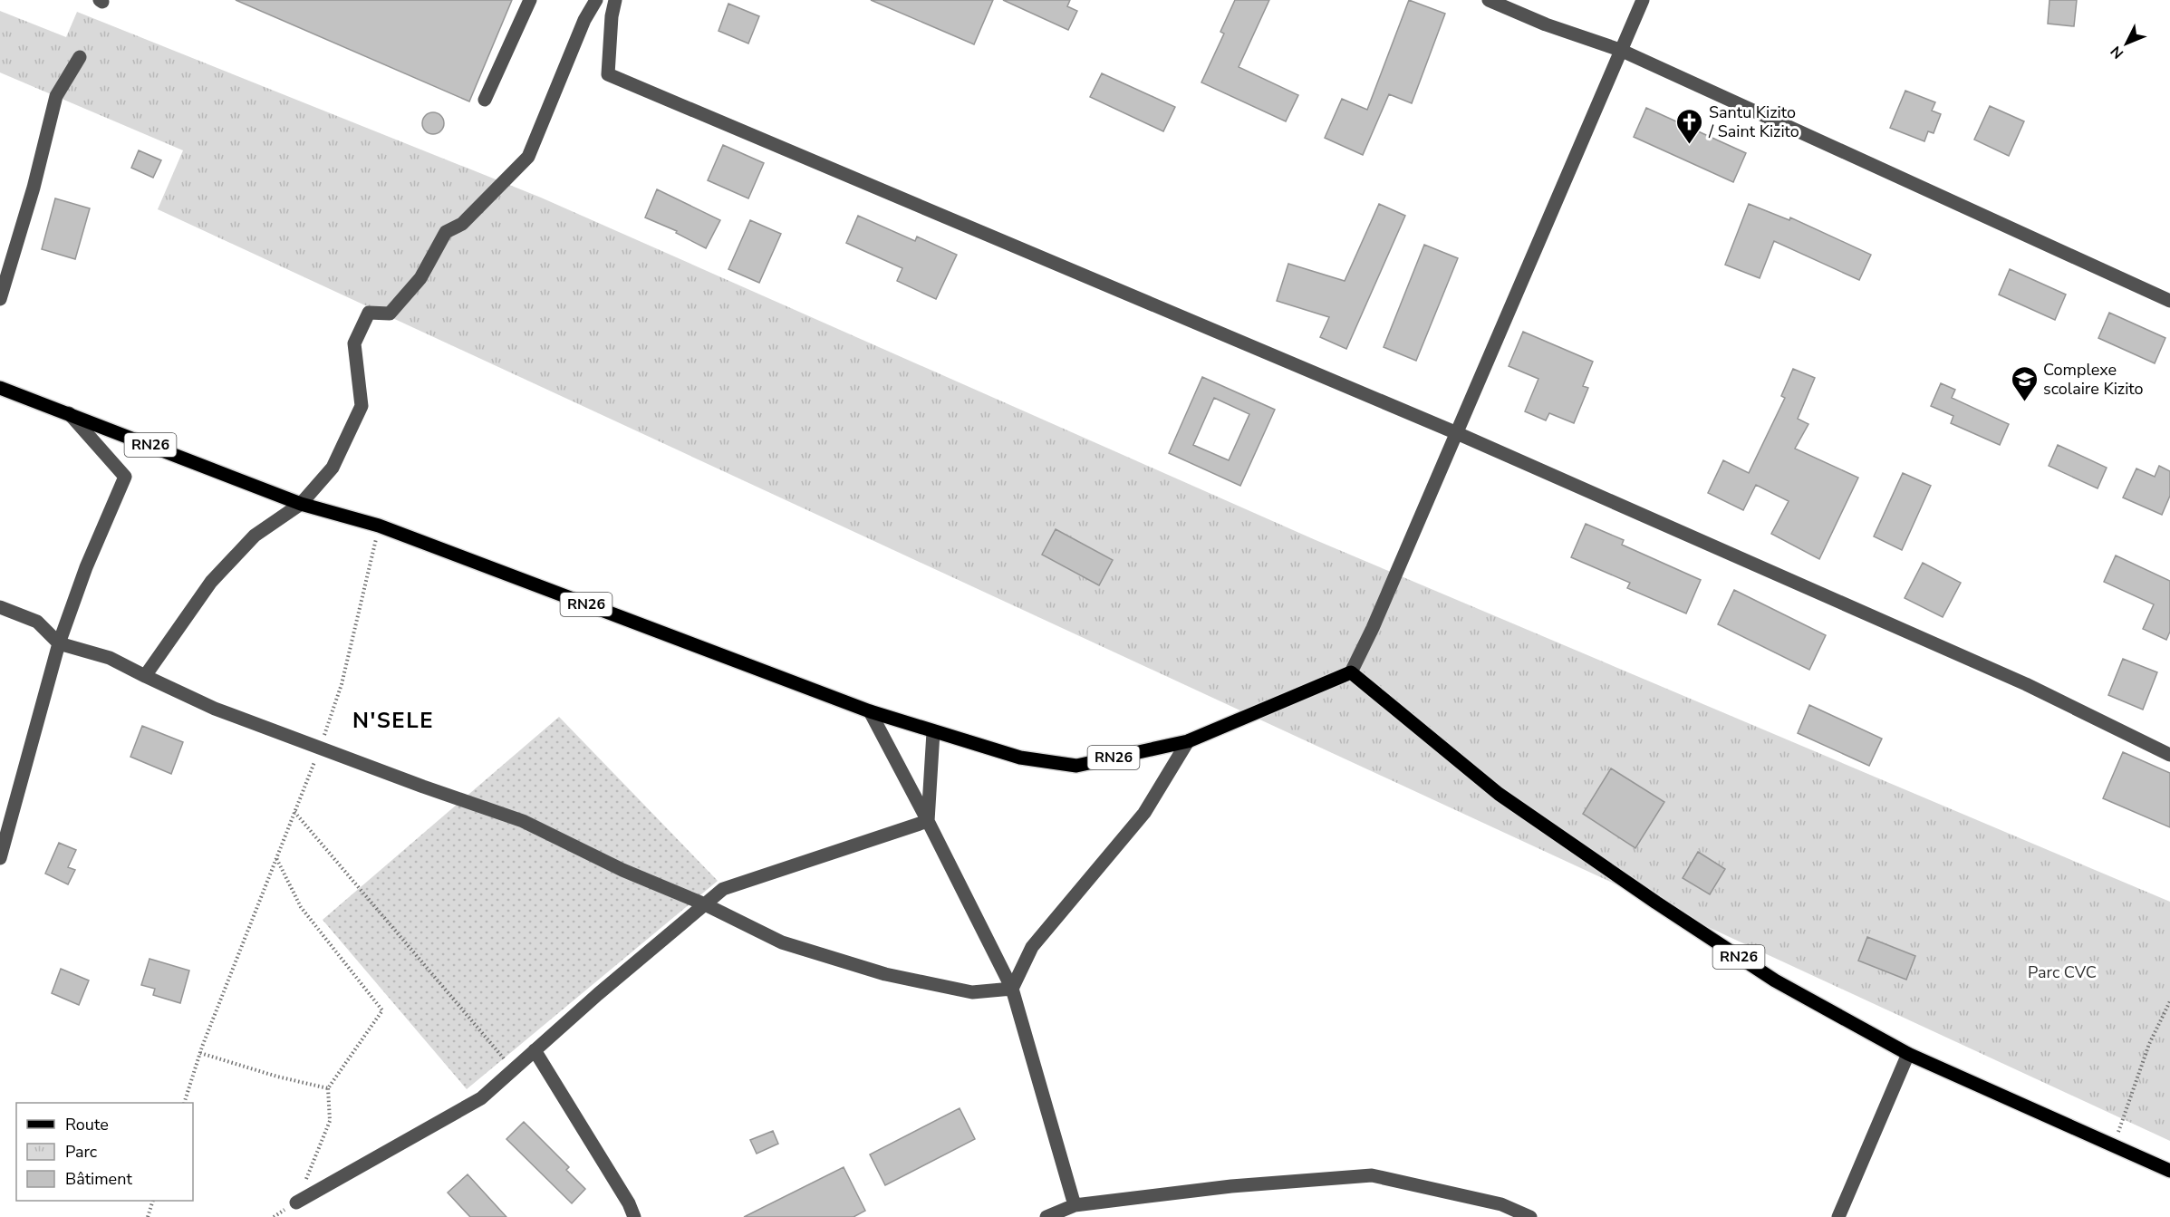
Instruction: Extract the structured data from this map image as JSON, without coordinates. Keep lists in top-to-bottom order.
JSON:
{
  "streets": {
    "main road": ["RN26"]
  },
  "districts": ["N'SELE"],
  "parks": ["Parc CVC"],
  "places": {
    "church": ["Santu Kizito / Saint Kizito"],
    "school or university": ["Complexe scolaire Kizito"]
  },
  "legend": ["Route", "Parc", "Bâtiment"],
  "north": "bottom left"
}
